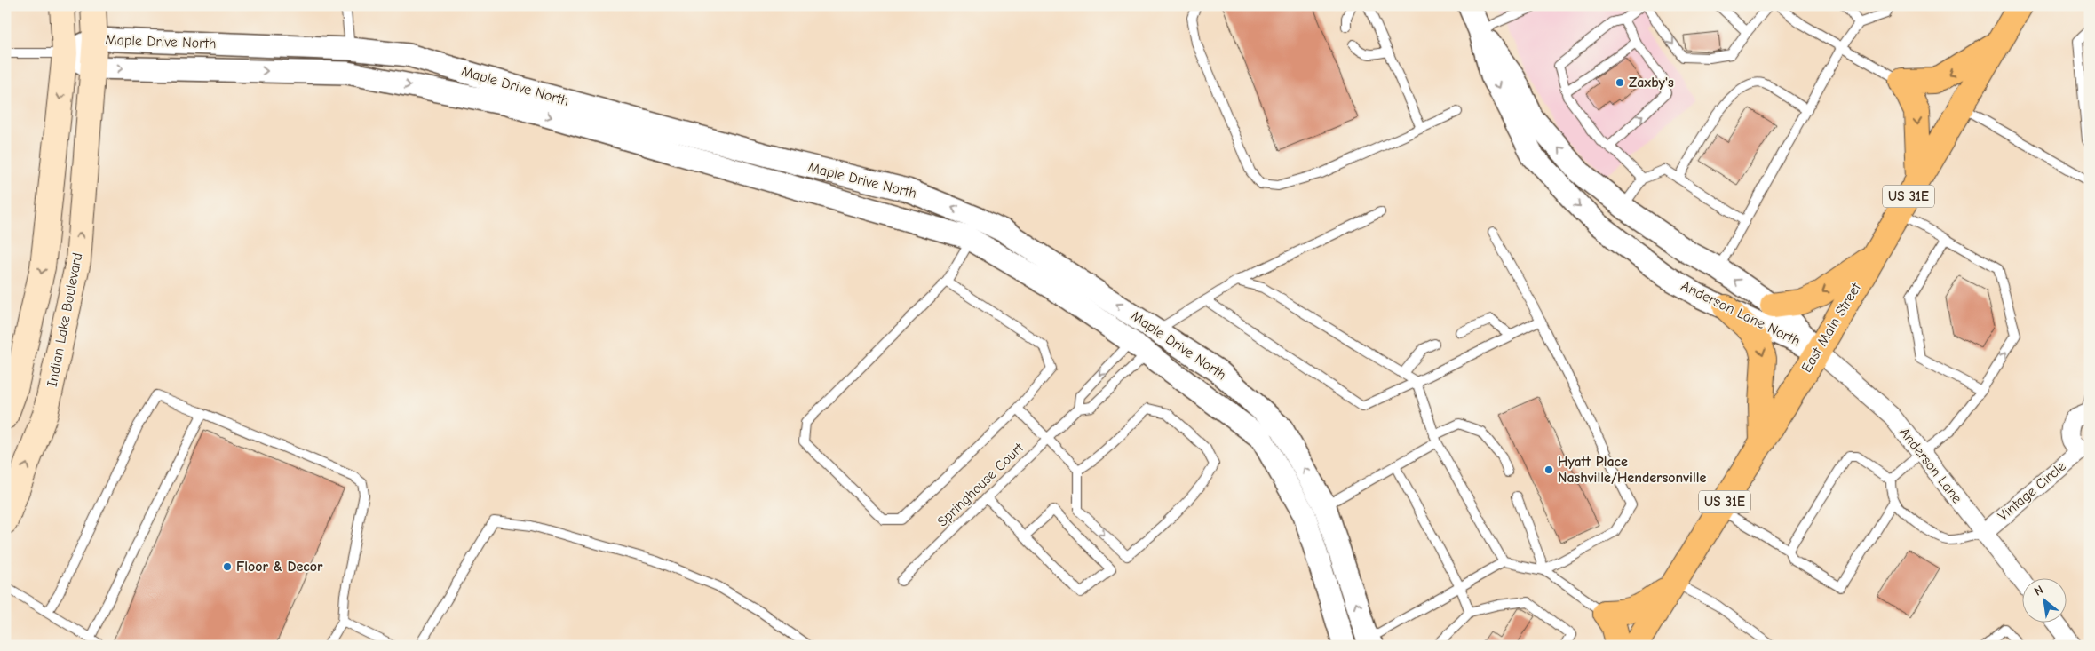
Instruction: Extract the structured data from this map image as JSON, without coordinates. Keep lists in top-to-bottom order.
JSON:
{
  "streets": {
    "main road": ["US 31E", "Indian Lake Boulevard", "East Main Street"],
    "street": [
      "Maple Drive North",
      "Anderson Lane North",
      "Anderson Lane",
      "Vintage Circle"
    ],
    "lane": ["Springhouse Court"]
  },
  "crossings": [
    ["Maple Drive North", "Indian Lake Boulevard"],
    ["Anderson Lane North", "East Main Street"],
    ["Anderson Lane North", "Anderson Lane"],
    ["East Main Street", "Anderson Lane"],
    ["Anderson Lane", "Vintage Circle"]
  ],
  "places": ["Zaxby's", "Hyatt Place Nashville/Hendersonville", "Floor & Decor"],
  "north": "top left"
}
